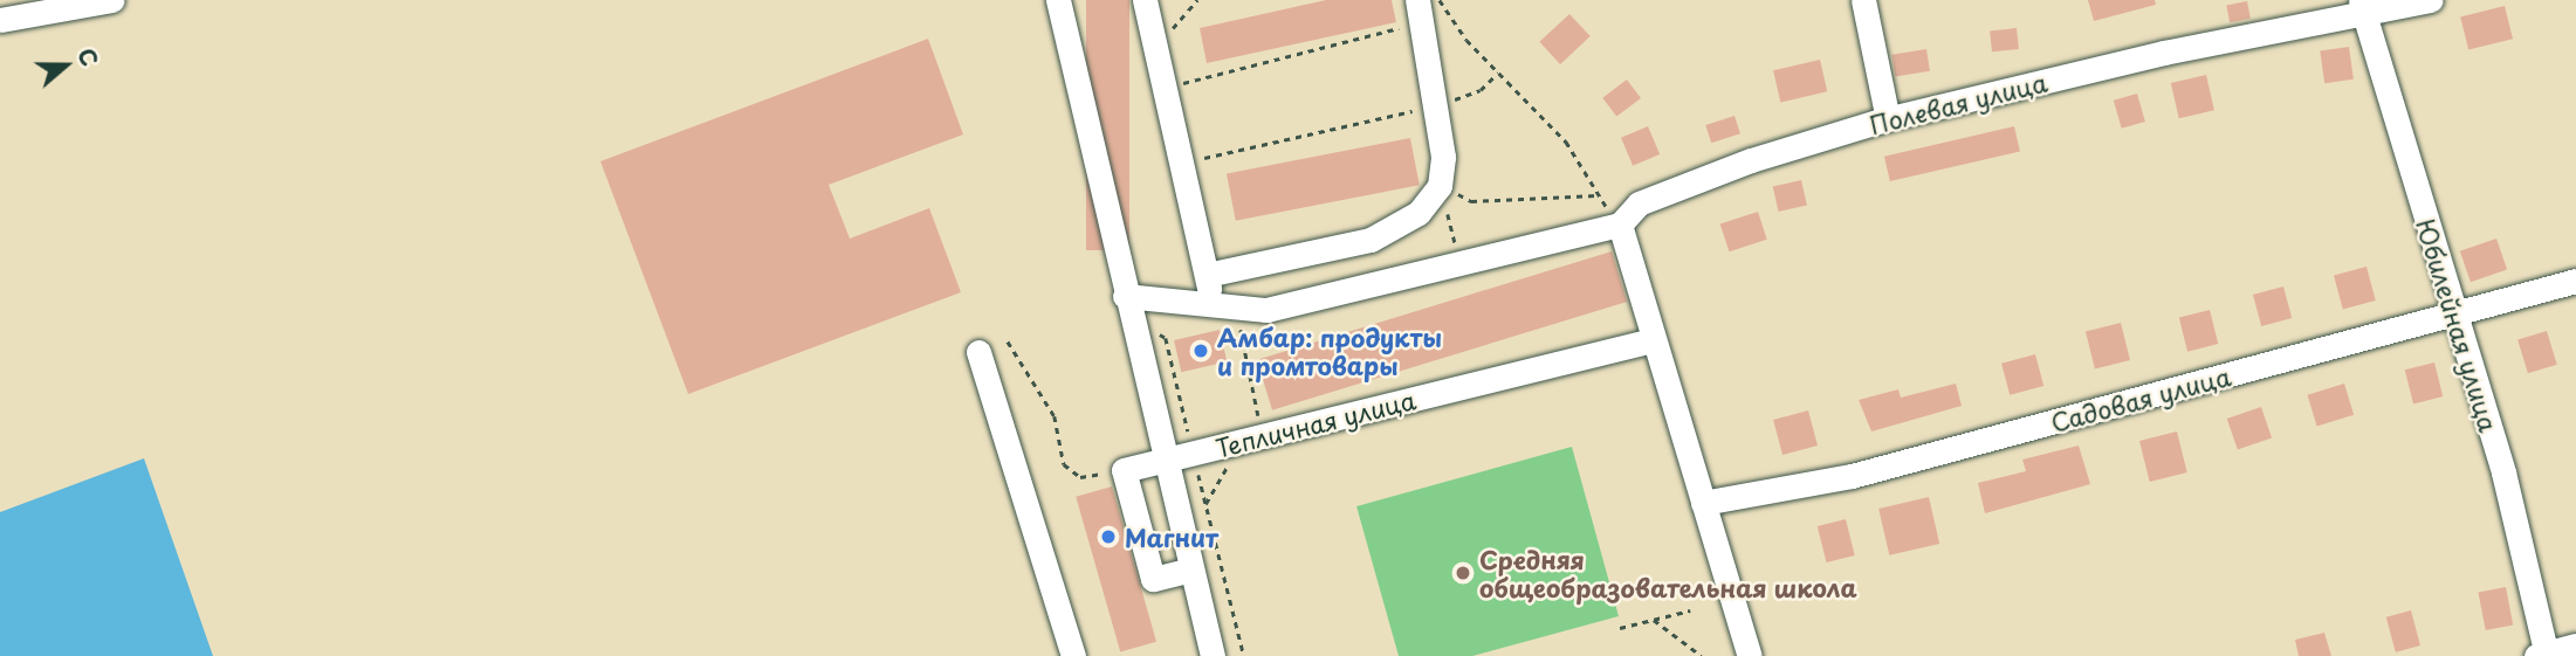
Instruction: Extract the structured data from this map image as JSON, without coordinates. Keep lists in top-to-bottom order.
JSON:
{
  "streets": {
    "street": [
      "Полевая улица",
      "Юбилейная улица",
      "Садовая улица",
      "Тепличная улица"
    ]
  },
  "crossings": [
    ["Полевая улица", "Юбилейная улица"],
    ["Юбилейная улица", "Садовая улица"]
  ],
  "places": ["Амбар: продукты и промтовары", "Магнит", "Средняя общеобразовательная школа"],
  "north": "right"
}
